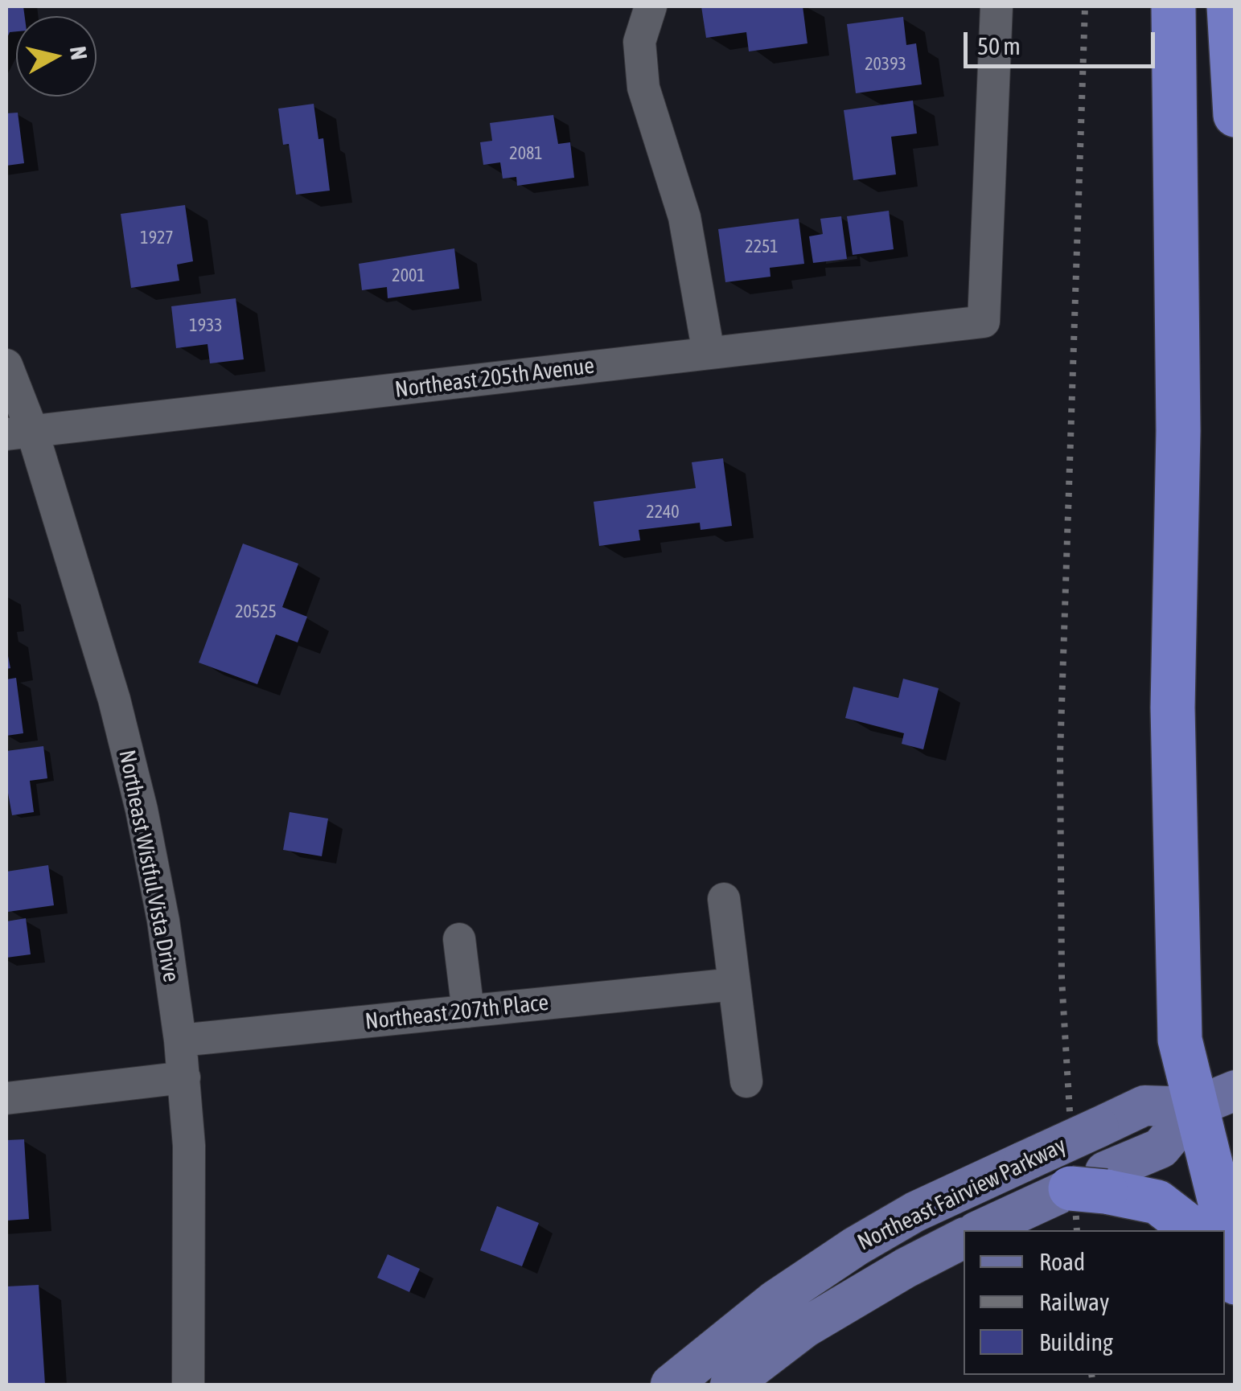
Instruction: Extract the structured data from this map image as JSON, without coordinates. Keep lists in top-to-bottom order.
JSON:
{
  "streets": {
    "main road": ["Northeast Fairview Parkway"],
    "street": ["Northeast 205th Avenue", "Northeast Wistful Vista Drive", "Northeast 207th Place"]
  },
  "crossings": [
    ["Northeast 205th Avenue", "Northeast Wistful Vista Drive"],
    ["Northeast Wistful Vista Drive", "Northeast 207th Place"]
  ],
  "house_numbers": [
    "20393",
    "2081",
    "1927",
    "2251",
    "2001",
    "1933",
    "2240",
    "20525"
  ],
  "legend": ["Road", "Railway", "Building"],
  "scale_bar": "50 m",
  "north": "right"
}
